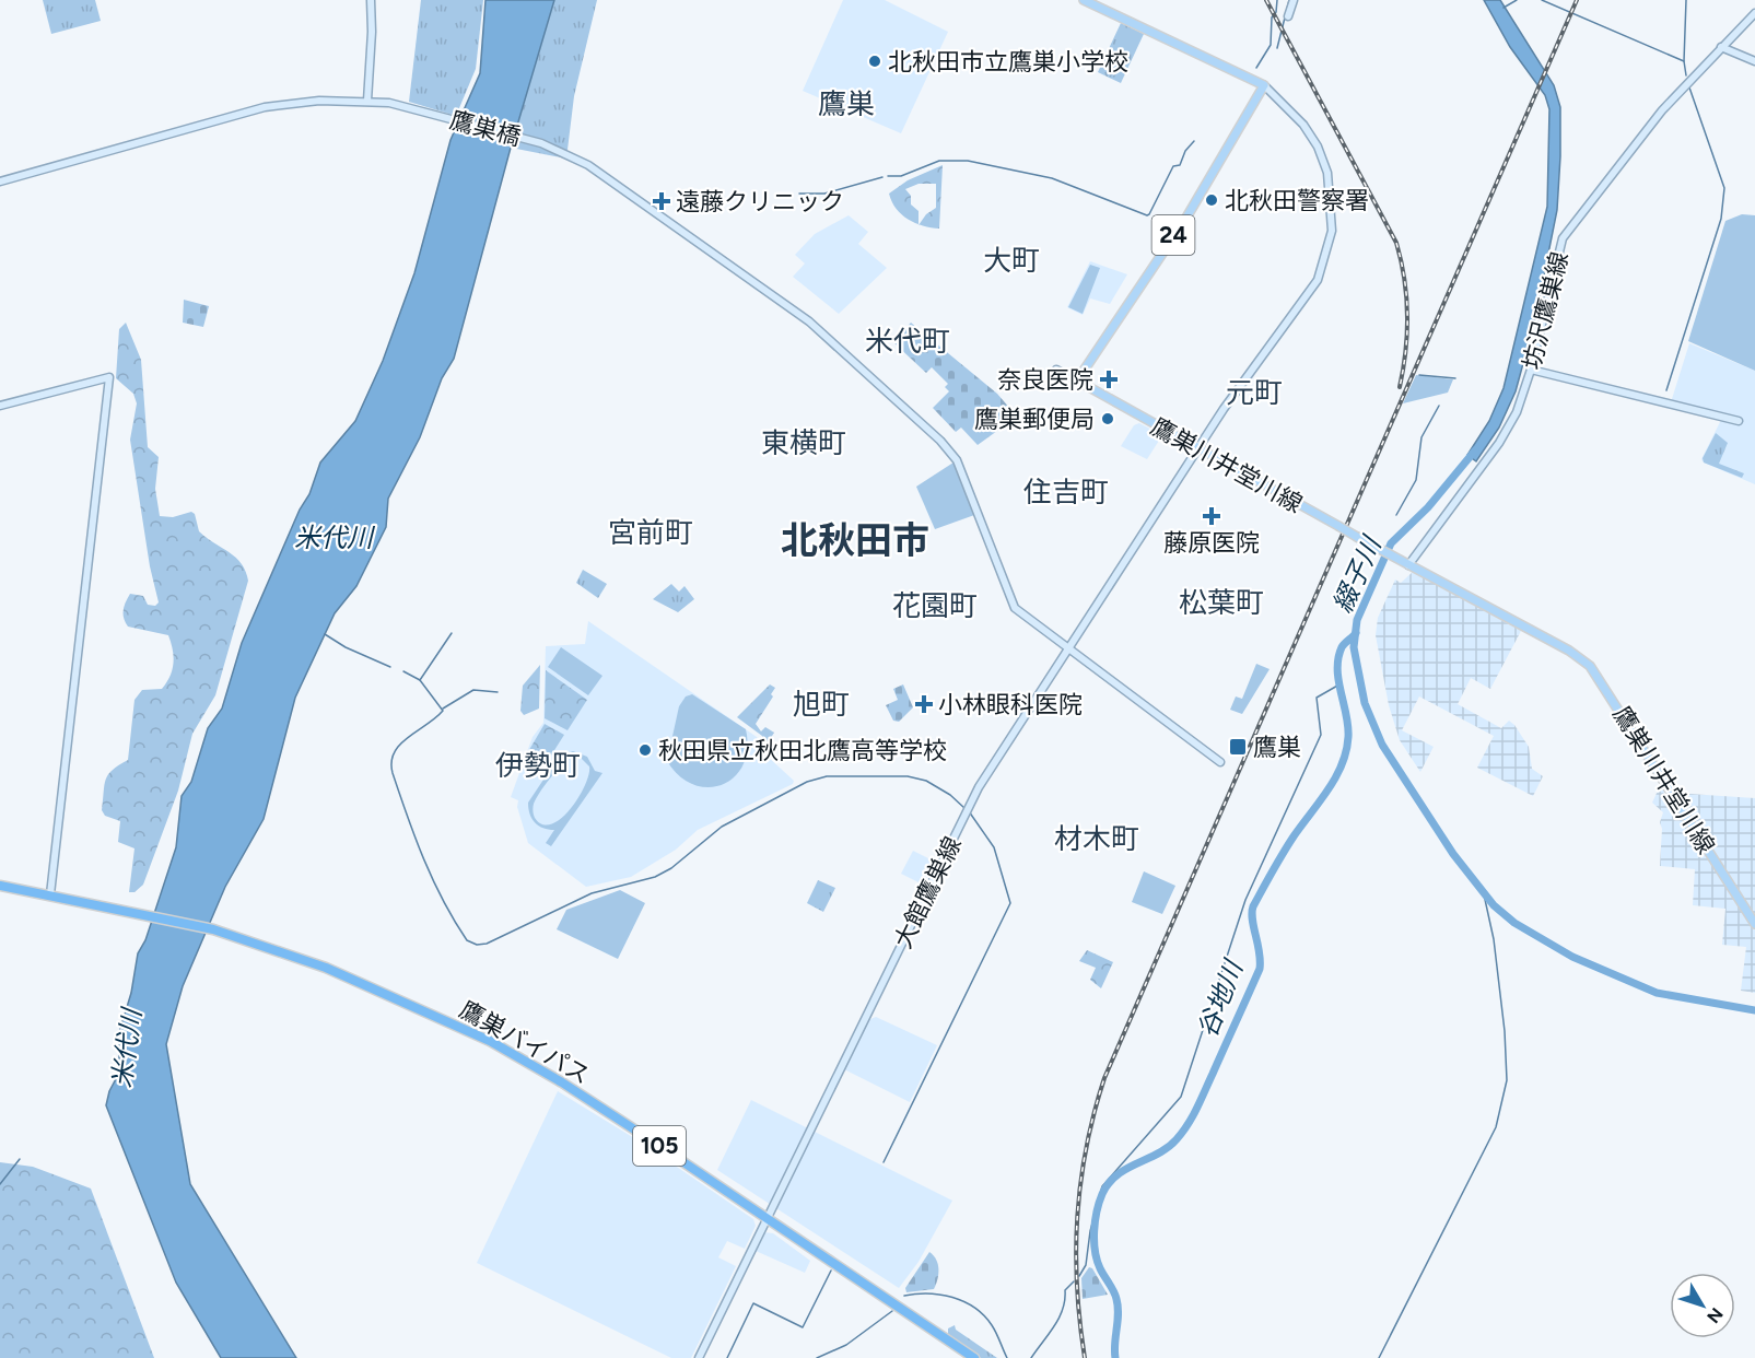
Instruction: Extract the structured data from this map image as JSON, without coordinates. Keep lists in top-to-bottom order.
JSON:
{
  "streets": {
    "highway": ["鷹巣バイパス", "105"],
    "main road": ["24", "鷹巣川井堂川線"],
    "street": ["鷹巣橋", "坊沢鷹巣線", "大館鷹巣線"]
  },
  "crossings": [
    ["鷹巣橋", "大館鷹巣線"],
    ["24", "鷹巣川井堂川線"],
    ["24", "大館鷹巣線"],
    ["坊沢鷹巣線", "鷹巣川井堂川線"],
    ["鷹巣川井堂川線", "大館鷹巣線"],
    ["大館鷹巣線", "鷹巣バイパス"]
  ],
  "districts": [
    "鷹巣",
    "大町",
    "米代町",
    "元町",
    "東横町",
    "住吉町",
    "宮前町",
    "北秋田市",
    "松葉町",
    "花園町",
    "旭町",
    "伊勢町",
    "材木町"
  ],
  "water": ["米代川", "綴子川", "谷地川"],
  "places": {
    "other": [
      "北秋田市立鷹巣小学校",
      "北秋田警察署",
      "鷹巣郵便局",
      "秋田県立秋田北鷹高等学校"
    ],
    "health": [
      "遠藤クリニック",
      "奈良医院",
      "藤原医院",
      "小林眼科医院"
    ],
    "transit": ["鷹巣"]
  },
  "north": "bottom right"
}
